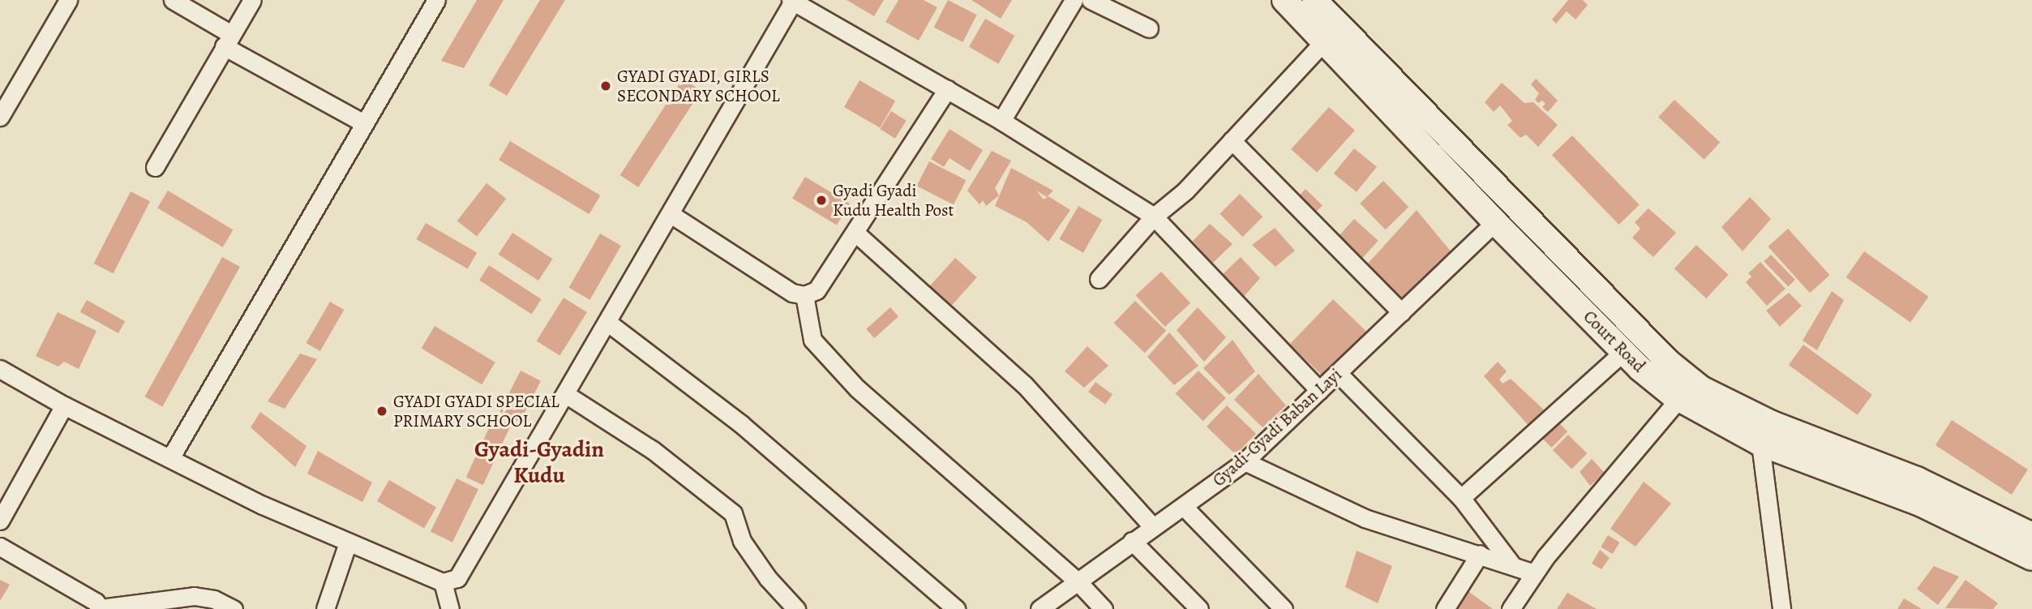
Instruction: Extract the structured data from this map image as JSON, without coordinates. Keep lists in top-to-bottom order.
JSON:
{
  "streets": {
    "main road": ["Court Road"],
    "street": ["Gyadi-Gyadi Baban Layi"]
  },
  "crossings": [
    ["Court Road", "Gyadi-Gyadi Baban Layi"]
  ],
  "districts": ["Gyadi-Gyadin Kudu"],
  "places": ["GYADI GYADI, GIRLS SECONDARY SCHOOL", "Gyadi Gyadi Kudu Health Post", "GYADI GYADI SPECIAL PRIMARY SCHOOL"]
}
